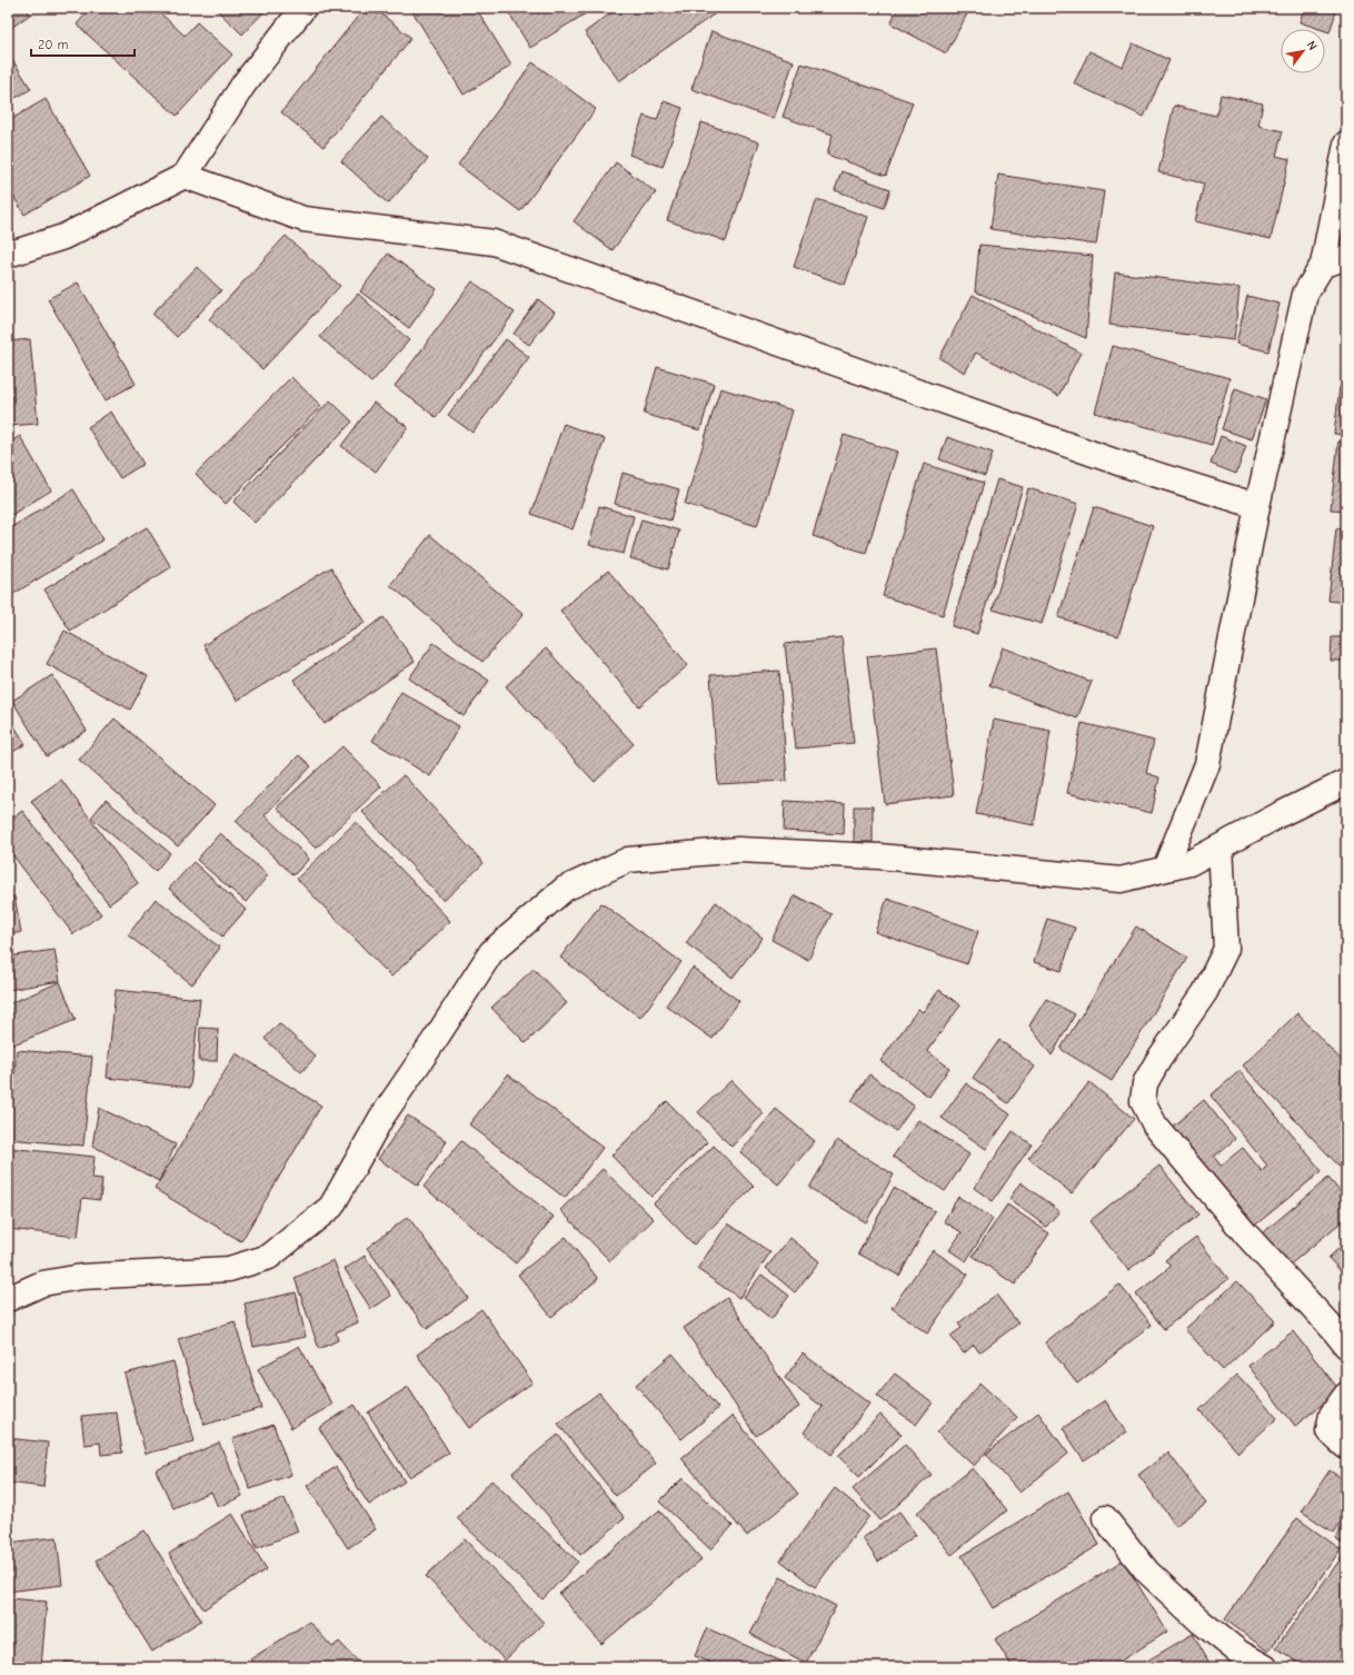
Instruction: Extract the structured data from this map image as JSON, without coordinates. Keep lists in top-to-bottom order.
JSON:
{
  "scale_bar": "20 m",
  "north": "top right"
}
